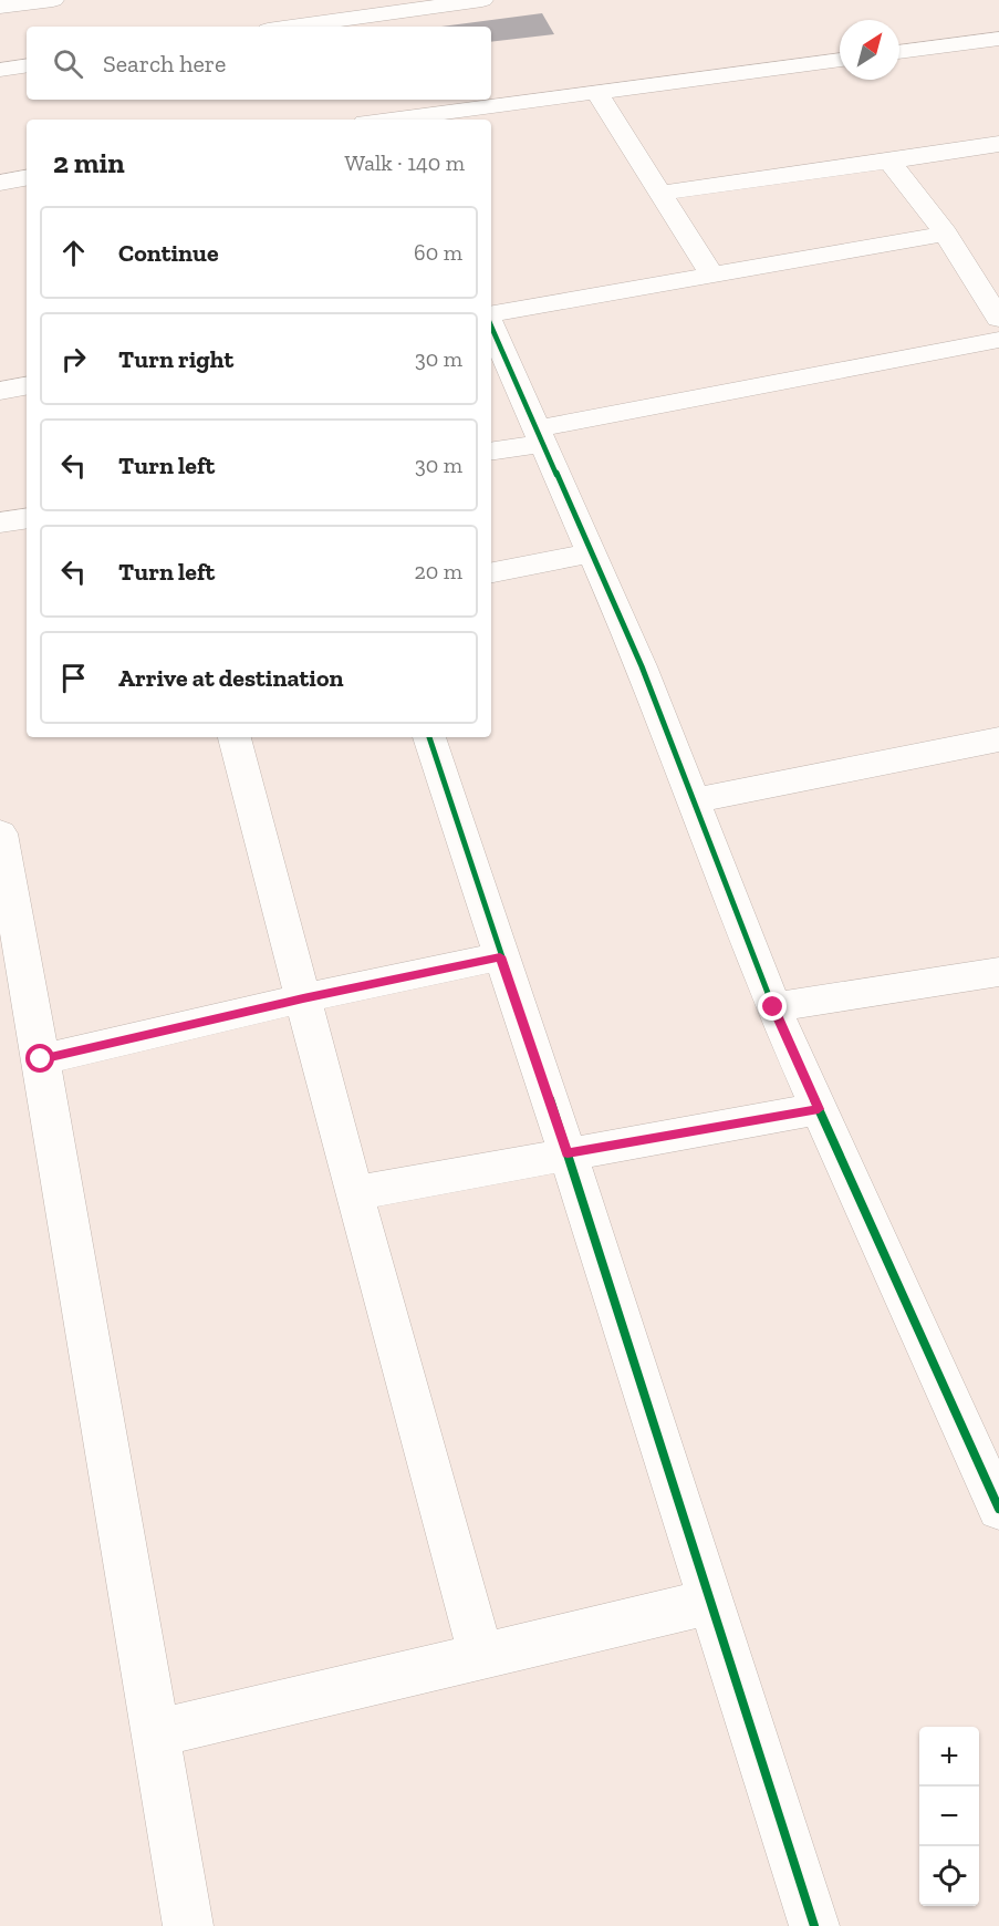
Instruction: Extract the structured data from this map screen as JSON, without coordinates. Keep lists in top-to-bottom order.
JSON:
{
  "north": "top right",
  "page": {
    "search": "Search here",
    "heading": ["2 min", "Walk · 140 m"],
    "list": [
      ["Continue", "60 m"],
      ["Turn right", "30 m"],
      ["Turn left", "30 m"],
      ["Turn left", "20 m"],
      "Arrive at destination"
    ],
    "map_buttons": ["+", "−"]
  }
}
